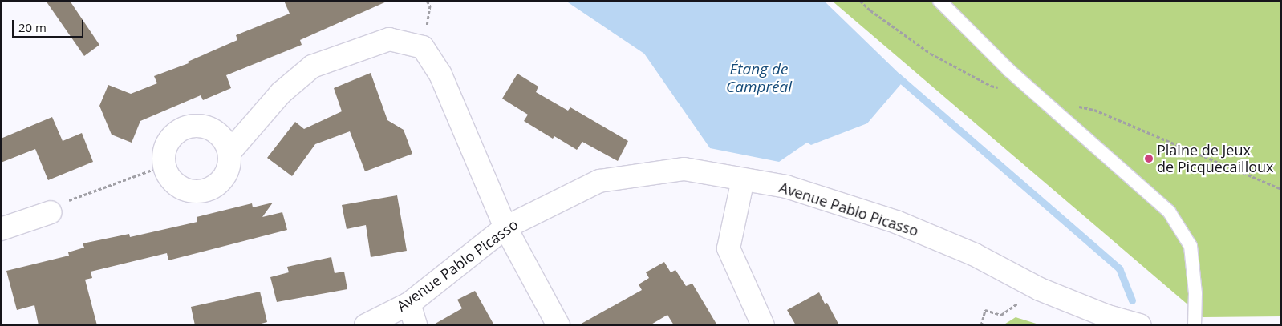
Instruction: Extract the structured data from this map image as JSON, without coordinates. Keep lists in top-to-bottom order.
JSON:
{
  "streets": {
    "street": ["Avenue Pablo Picasso"]
  },
  "water": ["Étang de Campréal"],
  "places": ["Plaine de Jeux de Picquecailloux"],
  "scale_bar": "20 m"
}
